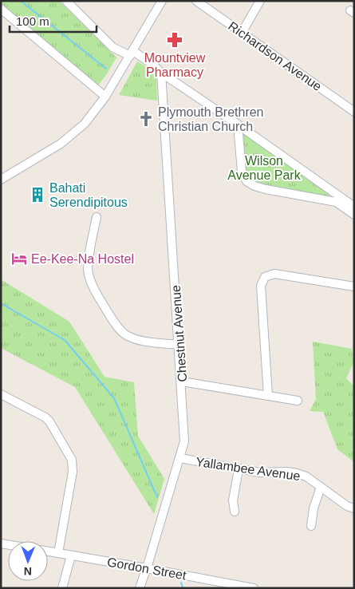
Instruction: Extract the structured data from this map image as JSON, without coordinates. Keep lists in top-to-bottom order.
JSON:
{
  "streets": {
    "street": [
      "Richardson Avenue",
      "Chestnut Avenue",
      "Yallambee Avenue",
      "Gordon Street"
    ]
  },
  "crossings": [
    ["Chestnut Avenue", "Yallambee Avenue"],
    ["Chestnut Avenue", "Gordon Street"]
  ],
  "parks": ["Wilson Avenue Park"],
  "places": {
    "pharmacy": ["Mountview Pharmacy"],
    "church": ["Plymouth Brethren Christian Church"],
    "building": ["Bahati Serendipitous"],
    "hotel": ["Ee-Kee-Na Hostel"]
  },
  "scale_bar": "100 m",
  "north": "bottom"
}
